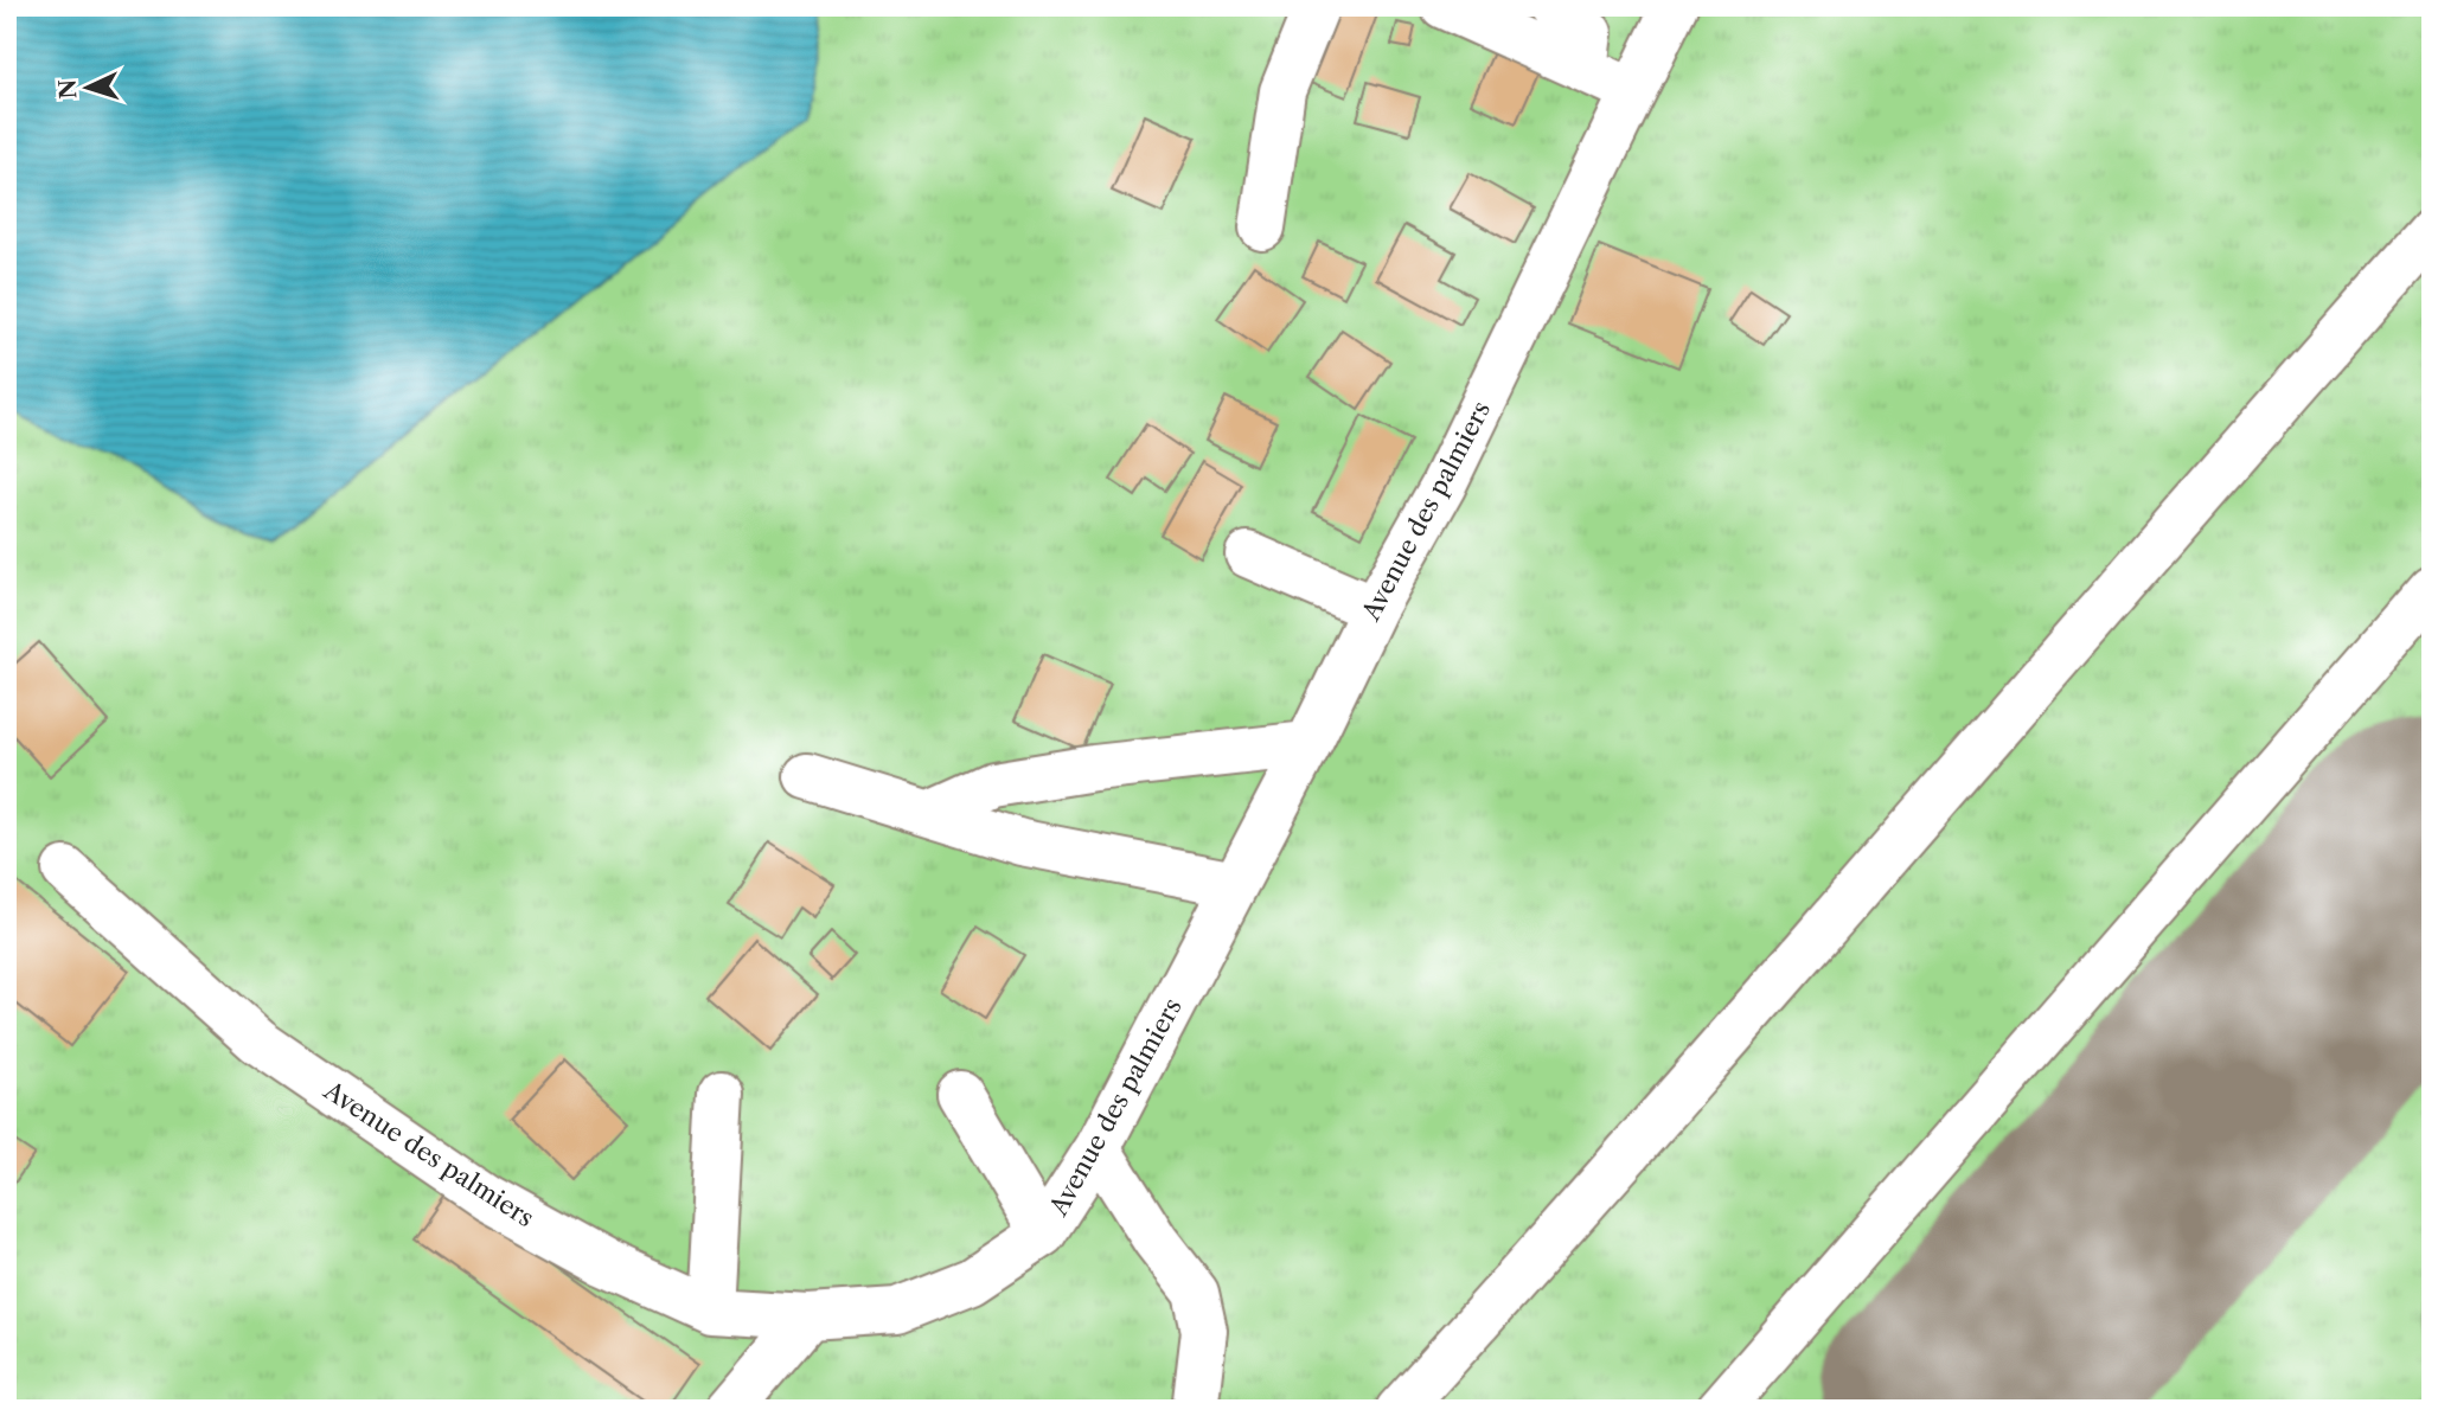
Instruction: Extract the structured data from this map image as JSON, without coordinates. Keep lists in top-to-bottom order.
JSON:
{
  "streets": {
    "street": ["Avenue des palmiers"]
  },
  "north": "left"
}
